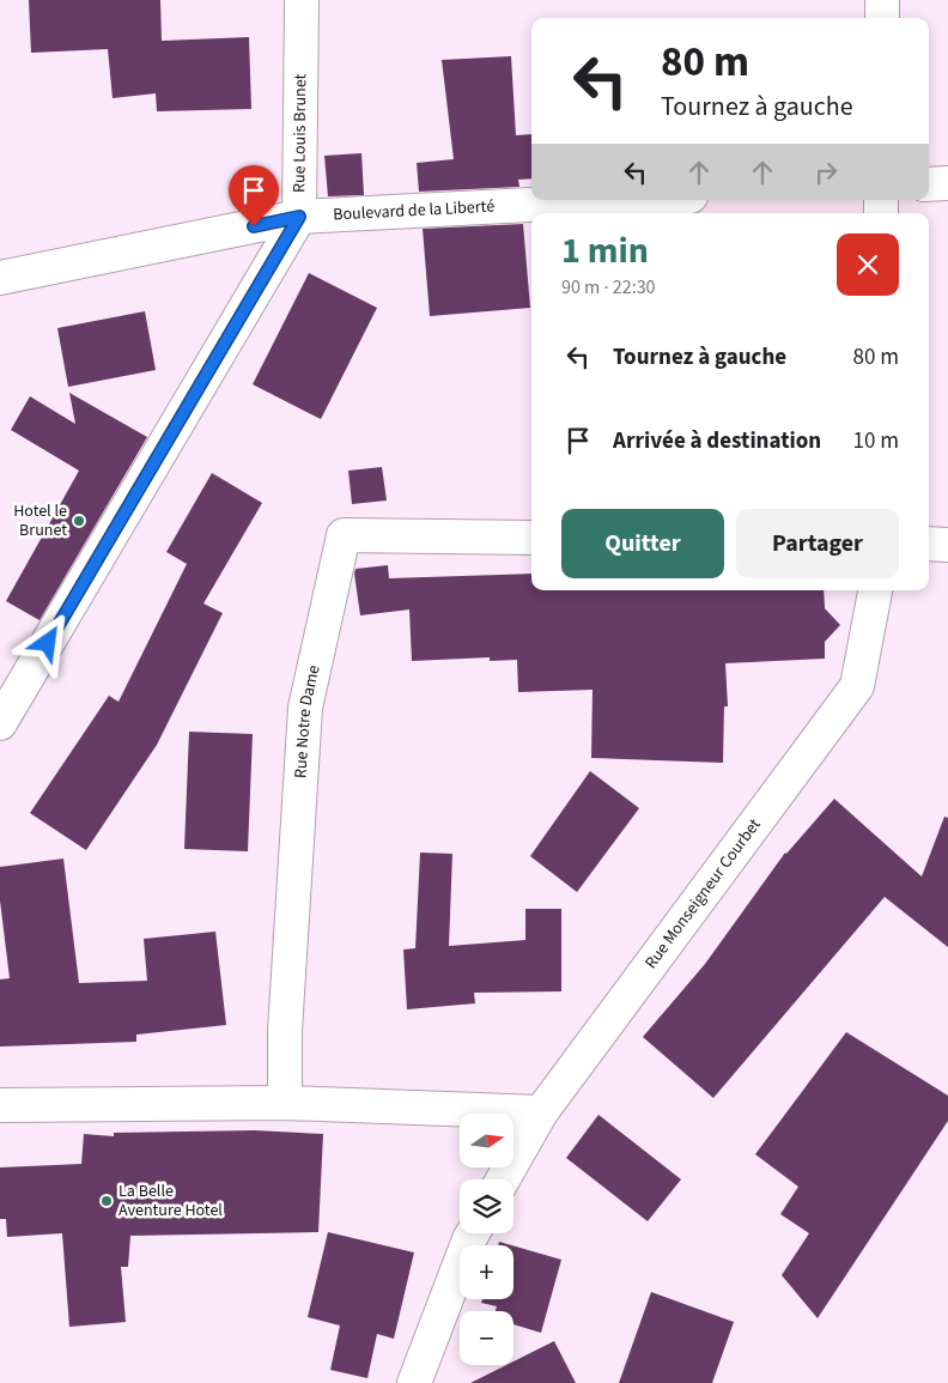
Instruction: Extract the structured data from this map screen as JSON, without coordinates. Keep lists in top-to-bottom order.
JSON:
{
  "streets": {
    "street": [
      "Rue Louis Brunet",
      "Boulevard de la Liberté",
      "Rue Notre Dame",
      "Rue Monseigneur Courbet"
    ]
  },
  "crossings": [
    ["Rue Louis Brunet", "Boulevard de la Liberté"]
  ],
  "places": ["Hotel le Brunet", "La Belle Aventure Hotel"],
  "north": "right",
  "page": {
    "turn": ["80 m", "Tournez à gauche"],
    "heading": ["1 min", "90 m · 22:30"],
    "list": [
      {
        "name": "Tournez à gauche",
        "value": "80 m"
      },
      {
        "name": "Arrivée à destination",
        "value": "10 m"
      }
    ],
    "buttons": ["Quitter", "Partager"],
    "map_buttons": ["+", "−"]
  }
}
